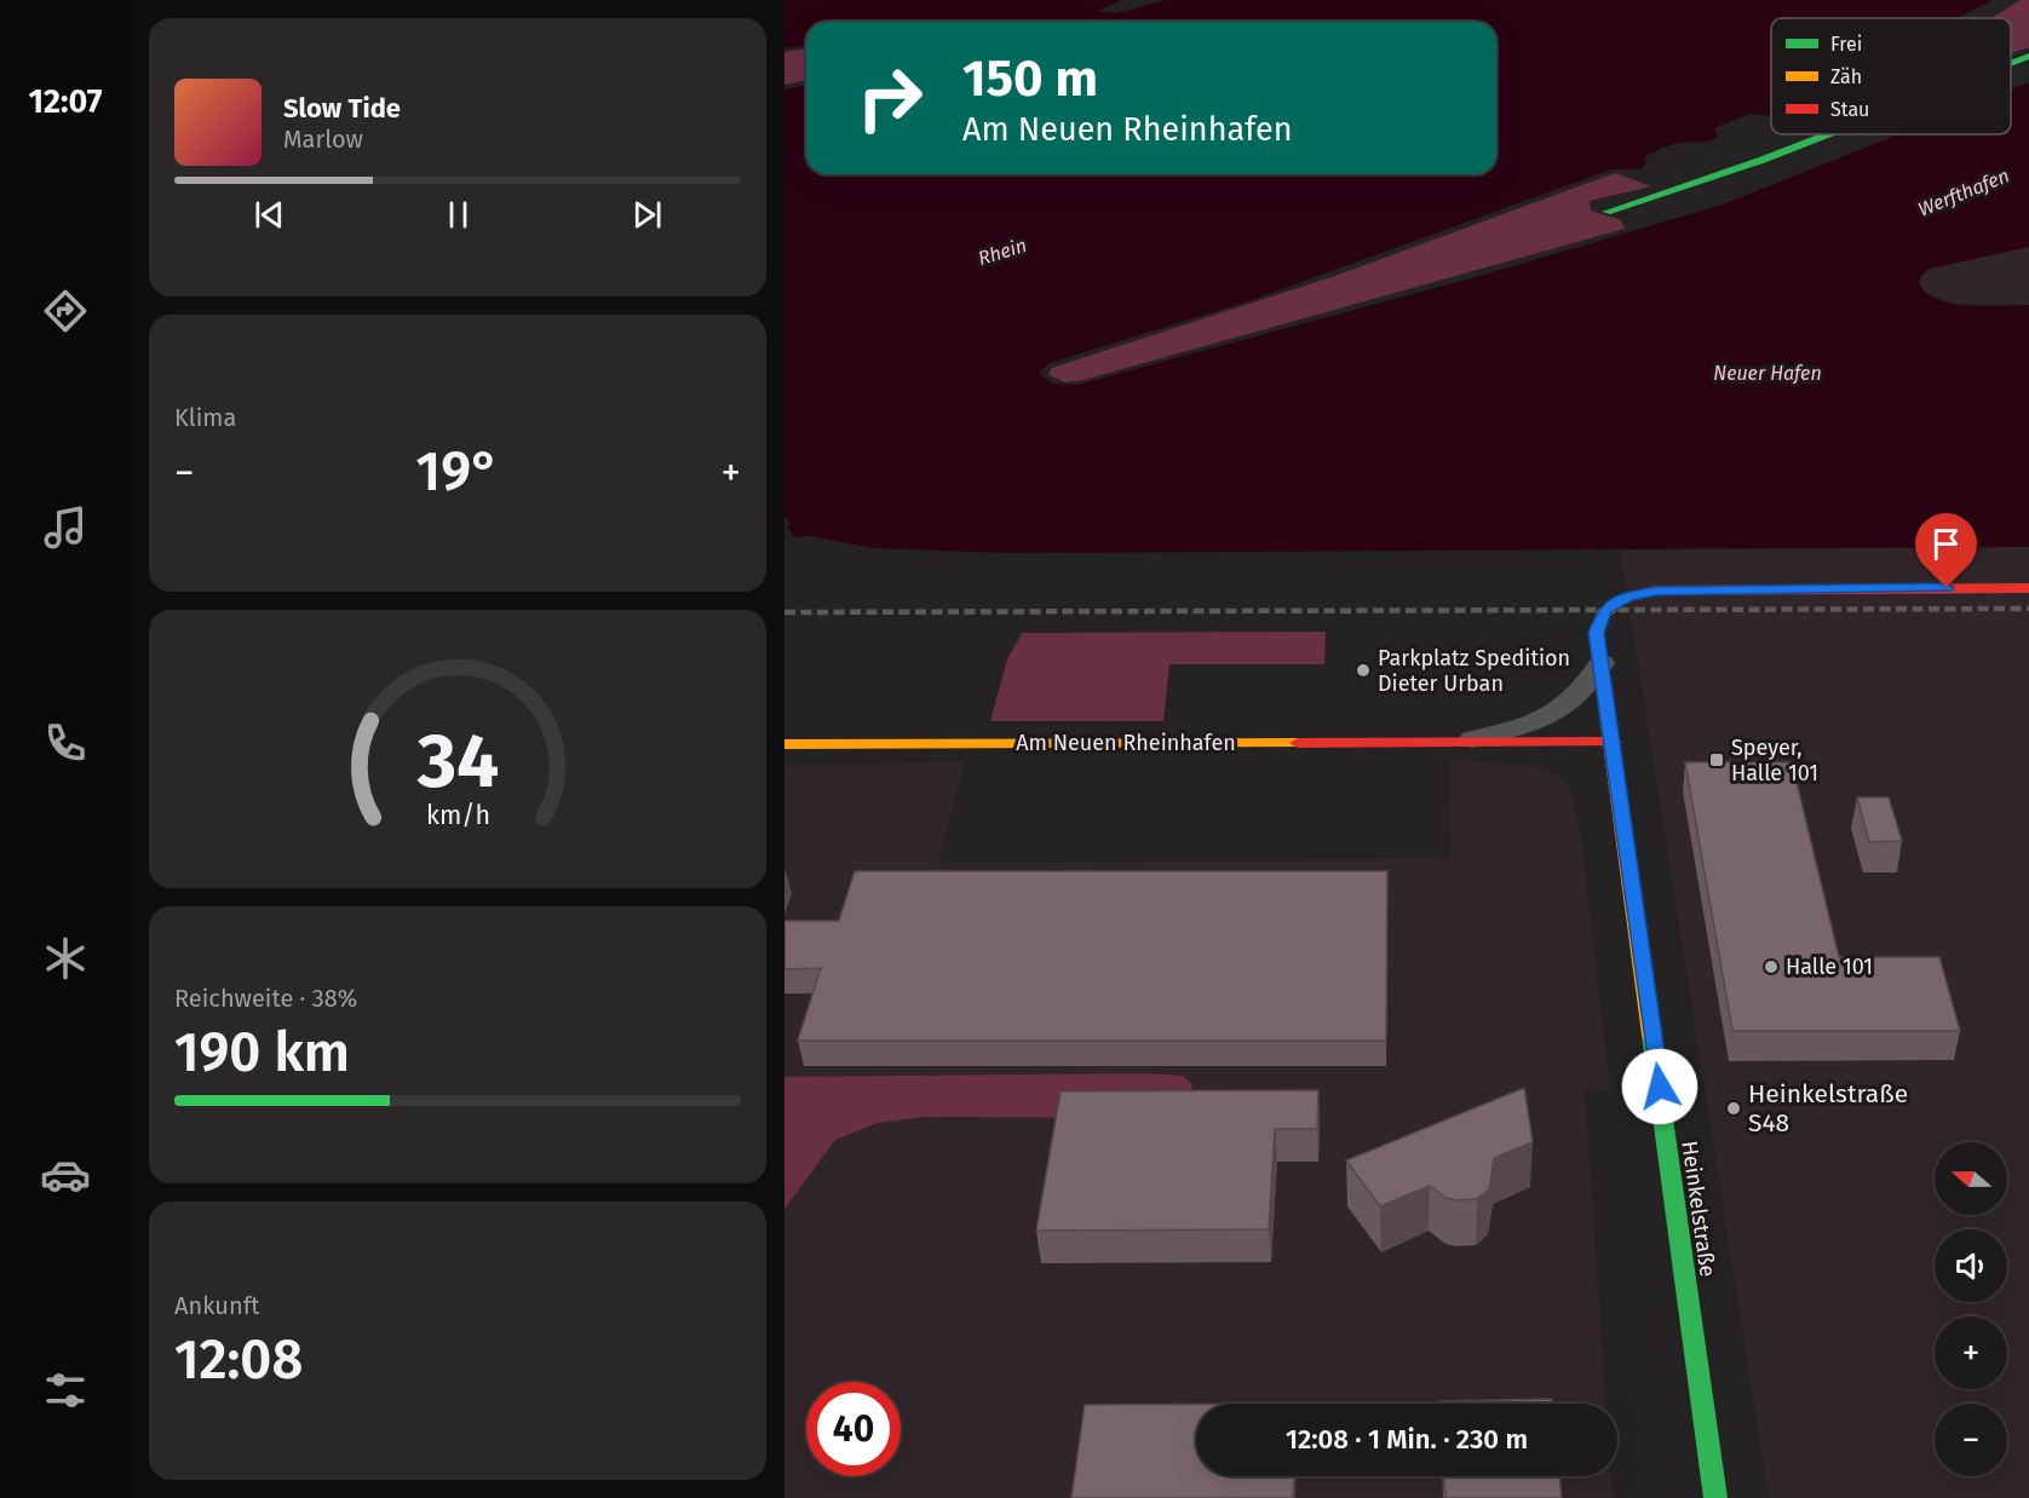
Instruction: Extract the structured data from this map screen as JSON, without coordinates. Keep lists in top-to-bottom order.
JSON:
{
  "streets": {
    "street": ["Am Neuen Rheinhafen", "Heinkelstraße"]
  },
  "crossings": [
    ["Am Neuen Rheinhafen", "Heinkelstraße"]
  ],
  "water": ["Werfthafen", "Rhein", "Neuer Hafen"],
  "places": {
    "other": ["Parkplatz Spedition Dieter Urban", "Halle 101", "Heinkelstraße S48"],
    "transit": ["Speyer, Halle 101"]
  },
  "legend": ["Frei", "Zäh", "Stau"],
  "north": "left",
  "page": {
    "tabs": "12:07",
    "turn": ["150 m", "Am Neuen Rheinhafen"],
    "song": ["Slow Tide", "Marlow"],
    "tile": [
      "Klima",
      ["Reichweite · 38%", "190 km"],
      ["Ankunft", "12:08"]
    ],
    "heat": ["−", "19°", "+"],
    "map_buttons": ["+", "−"],
    "limit": "40",
    "trip": "12:08 · 1 Min. · 230 m",
    "gauge": ["34", "km/h"]
  }
}
